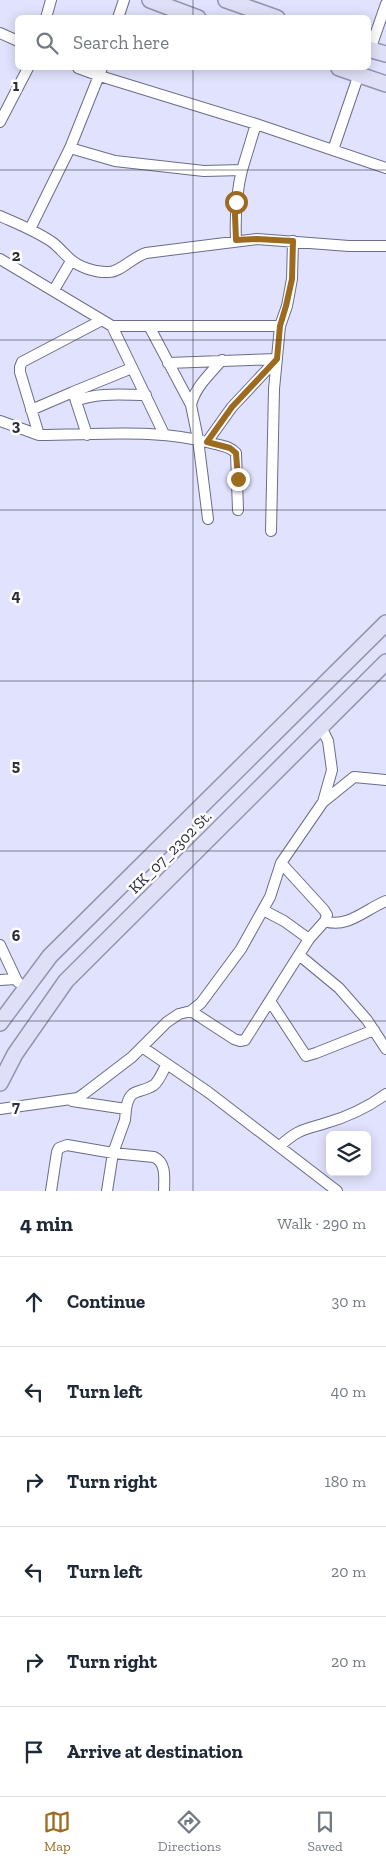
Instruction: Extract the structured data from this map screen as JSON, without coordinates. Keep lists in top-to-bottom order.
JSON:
{
  "streets": {
    "main road": ["KK_07_2302 St."]
  },
  "page": {
    "search": "Search here",
    "heading": ["4 min", "Walk · 290 m"],
    "list": [
      ["Continue", "30 m"],
      ["Turn left", "40 m"],
      ["Turn right", "180 m"],
      ["Turn left", "20 m"],
      ["Turn right", "20 m"],
      "Arrive at destination"
    ],
    "nav": ["Map", "Directions", "Saved"]
  },
  "grid": {
    "rows": [
      "1",
      "2",
      "3",
      "4",
      "5",
      "6",
      "7"
    ]
  }
}
